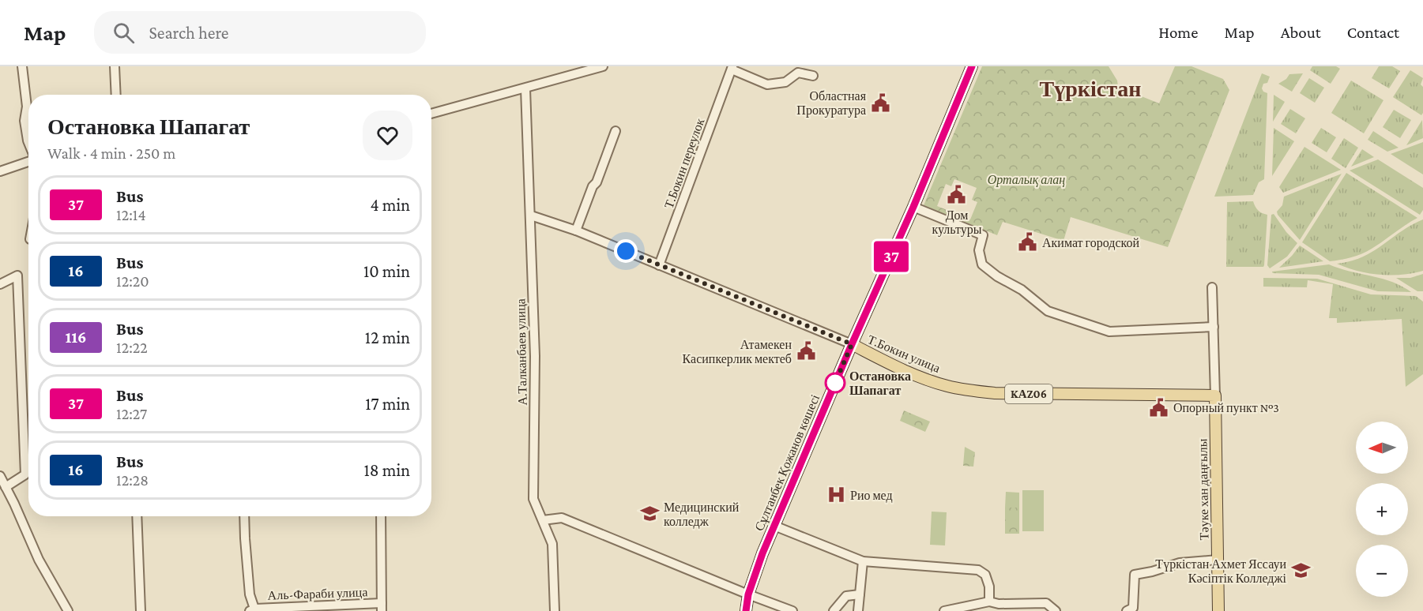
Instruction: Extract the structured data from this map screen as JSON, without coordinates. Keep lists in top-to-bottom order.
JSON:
{
  "streets": {
    "main road": [
      "Т.Бокин улица",
      "KАZ06",
      "Сұлтанбек Қожанов көшесі",
      "Тәуке хан даңғылы"
    ],
    "street": ["Т.Бокин переулок", "А.Талканбаев улица", "Аль-Фараби улица"]
  },
  "crossings": [
    ["Т.Бокин переулок", "Т.Бокин улица"],
    ["А.Талканбаев улица", "Т.Бокин улица"],
    ["Т.Бокин улица", "Сұлтанбек Қожанов көшесі"],
    ["Т.Бокин улица", "Тәуке хан даңғылы"]
  ],
  "districts": ["Түркістан"],
  "parks": ["Орталық алаң"],
  "places": {
    "public building": [
      "Областная Прокуратура",
      "Дом культуры",
      "Акимат городской",
      "Атамекен Касипкерлик мектеб",
      "Опорный пункт №3"
    ],
    "other": ["Остановка Шапагат"],
    "hospital": ["Рио мед"],
    "school or university": ["Медицинский колледж", "Түркістан Ахмет Яссауи Кәсіптік Колледжі"]
  },
  "lines": ["bus line 37"],
  "north": "left",
  "page": {
    "header": "Map",
    "search": "Search here",
    "nav": [
      "Home",
      "Map",
      "About",
      "Contact"
    ],
    "on_map": "37",
    "heading": ["Остановка Шапагат", "Walk · 4 min · 250 m"],
    "list": [
      {
        "mark": "37",
        "name": "Bus",
        "note": "12:14",
        "value": "4 min"
      },
      {
        "mark": "16",
        "name": "Bus",
        "note": "12:20",
        "value": "10 min"
      },
      {
        "mark": "116",
        "name": "Bus",
        "note": "12:22",
        "value": "12 min"
      },
      {
        "mark": "37",
        "name": "Bus",
        "note": "12:27",
        "value": "17 min"
      },
      {
        "mark": "16",
        "name": "Bus",
        "note": "12:28",
        "value": "18 min"
      }
    ],
    "map_buttons": ["+", "−"]
  }
}
